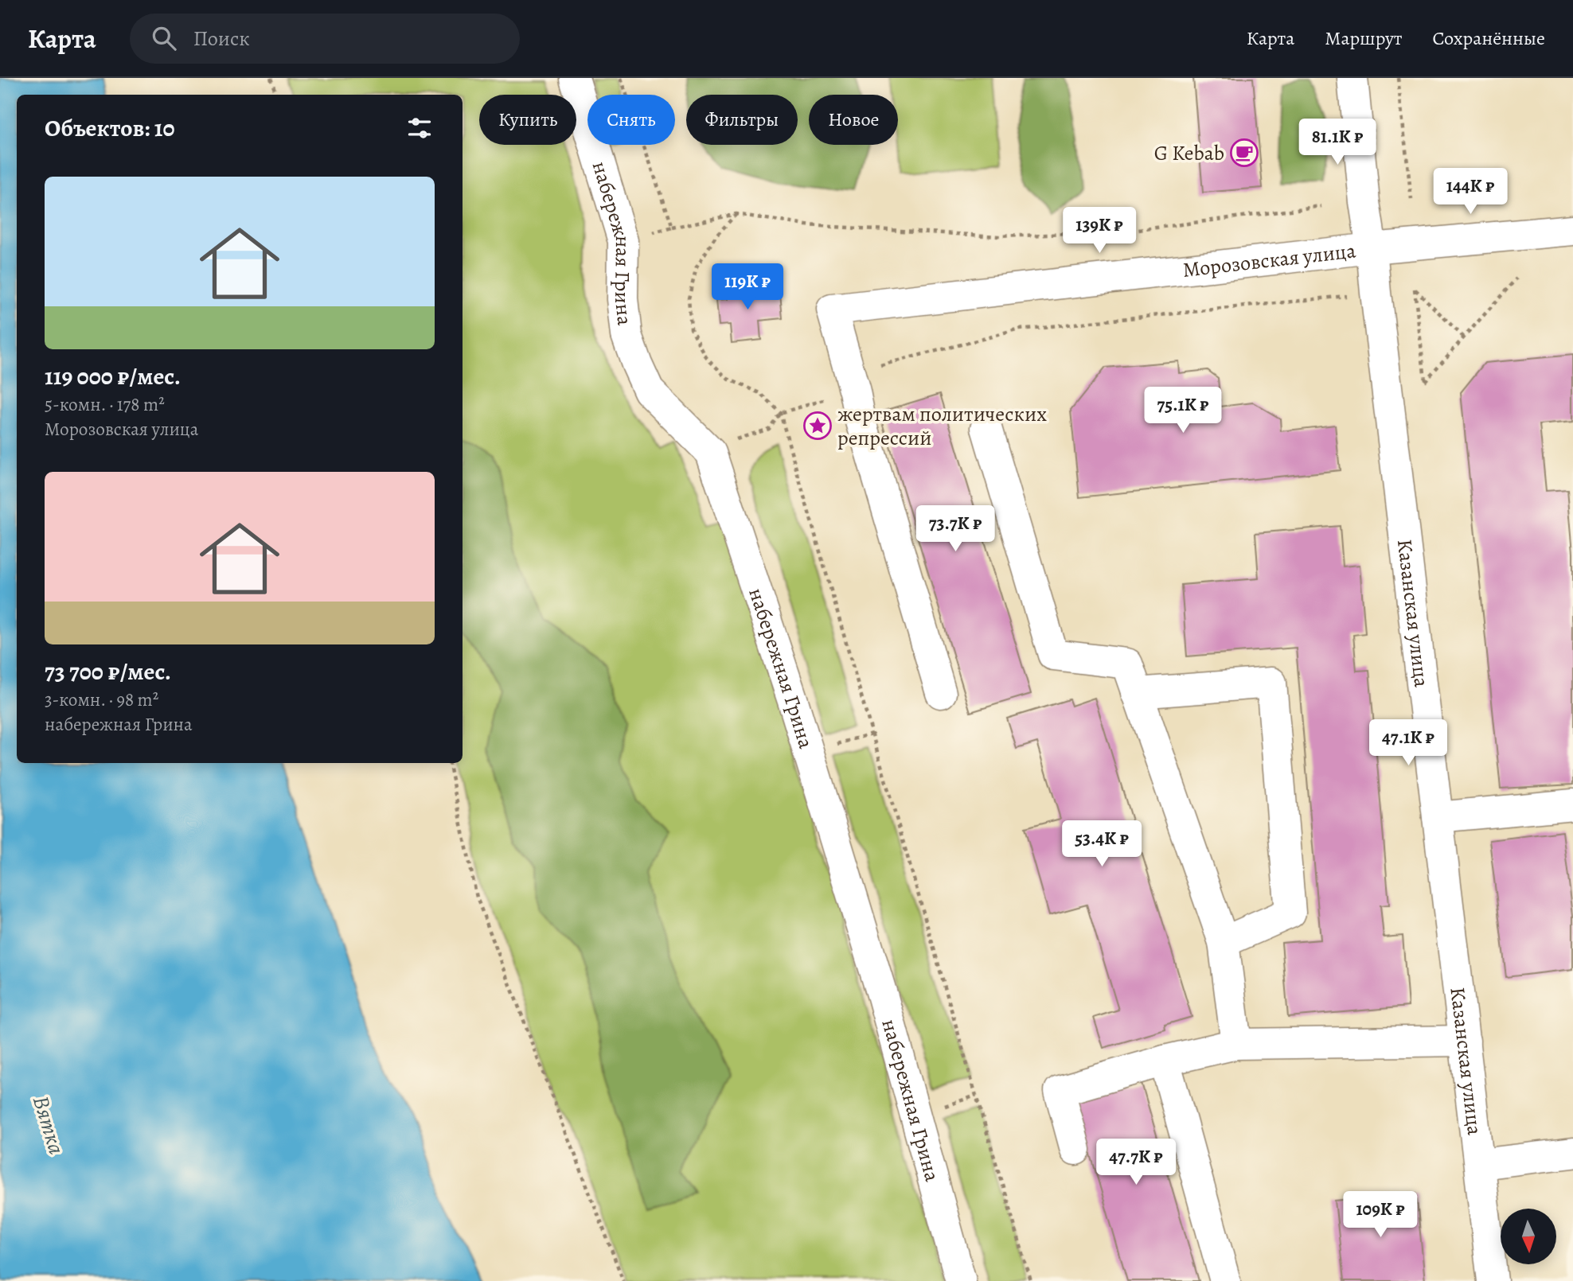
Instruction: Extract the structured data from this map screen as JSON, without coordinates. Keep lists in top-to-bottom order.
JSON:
{
  "streets": {
    "street": ["набережная Грина", "Морозовская улица", "Казанская улица"]
  },
  "crossings": [
    ["Морозовская улица", "Казанская улица"]
  ],
  "water": ["Вятка"],
  "places": {
    "cafe": ["G Kebab"],
    "place": ["жертвам политических репрессий"]
  },
  "north": "bottom",
  "page": {
    "header": "Карта",
    "search": "Поиск",
    "nav": ["Карта", "Маршрут", "Сохранённые"],
    "chip": [
      "Купить",
      "Снять",
      "Фильтры",
      "Новое"
    ],
    "heading": "Объектов: 10",
    "price": [
      "81.1K ₽",
      "144K ₽",
      "139K ₽",
      "119K ₽",
      "75.1K ₽",
      "73.7K ₽",
      "47.1K ₽",
      "53.4K ₽",
      "47.7K ₽",
      "109K ₽"
    ],
    "list": [
      {
        "name": "119 000 ₽/мес.",
        "note": "5-комн. · 178 m² · Морозовская улица"
      },
      {
        "name": "73 700 ₽/мес.",
        "note": "3-комн. · 98 m² · набережная Грина"
      }
    ]
  }
}
